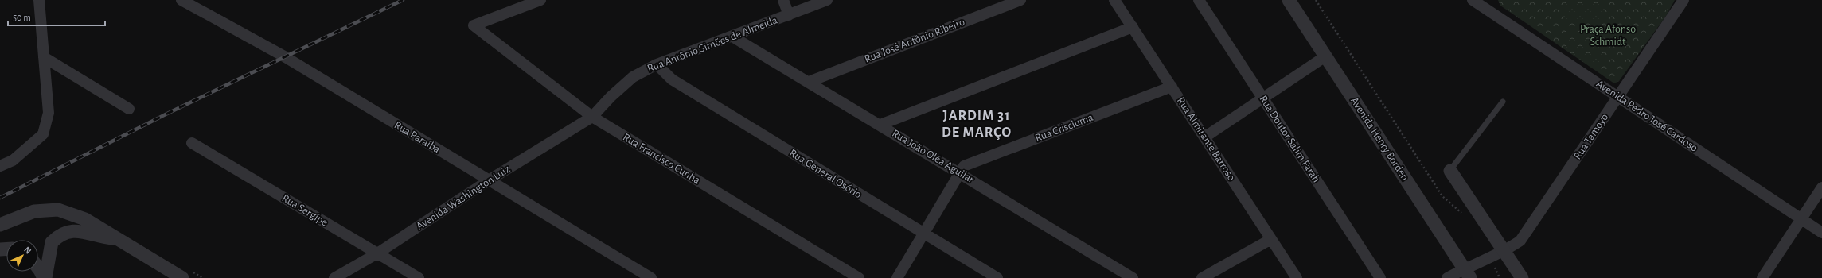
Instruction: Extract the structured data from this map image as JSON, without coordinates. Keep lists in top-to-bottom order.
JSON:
{
  "streets": {
    "street": [
      "Rua José Antônio Ribeiro",
      "Rua Antônio Simões de Almeida",
      "Avenida Pedro José Cardoso",
      "Rua Crisciuma",
      "Rua Tamoyo",
      "Rua Paraíba",
      "Rua Almirante Barroso",
      "Rua Doutor Salim Farah",
      "Avenida Henry Borden",
      "Rua João Oléa Aguilar",
      "Rua Francisco Cunha",
      "Rua General Osório",
      "Avenida Washington Luiz",
      "Rua Sergípe"
    ]
  },
  "crossings": [
    ["Rua José Antônio Ribeiro", "Rua João Oléa Aguilar"],
    ["Rua Antônio Simões de Almeida", "Rua João Oléa Aguilar"],
    ["Rua Antônio Simões de Almeida", "Rua Francisco Cunha"],
    ["Rua Antônio Simões de Almeida", "Rua General Osório"],
    ["Rua Antônio Simões de Almeida", "Avenida Washington Luiz"],
    ["Avenida Pedro José Cardoso", "Rua Tamoyo"],
    ["Rua Crisciuma", "Rua Almirante Barroso"],
    ["Rua Crisciuma", "Rua João Oléa Aguilar"],
    ["Rua Crisciuma", "Rua General Osório"],
    ["Rua Tamoyo", "Avenida Henry Borden"],
    ["Rua Paraíba", "Avenida Washington Luiz"],
    ["Rua Francisco Cunha", "Avenida Washington Luiz"],
    ["Avenida Washington Luiz", "Rua Sergípe"]
  ],
  "districts": ["JARDIM 31 DE MARÇO"],
  "parks": ["Praça Afonso Schmidt"],
  "scale_bar": "50 m",
  "north": "top right"
}
